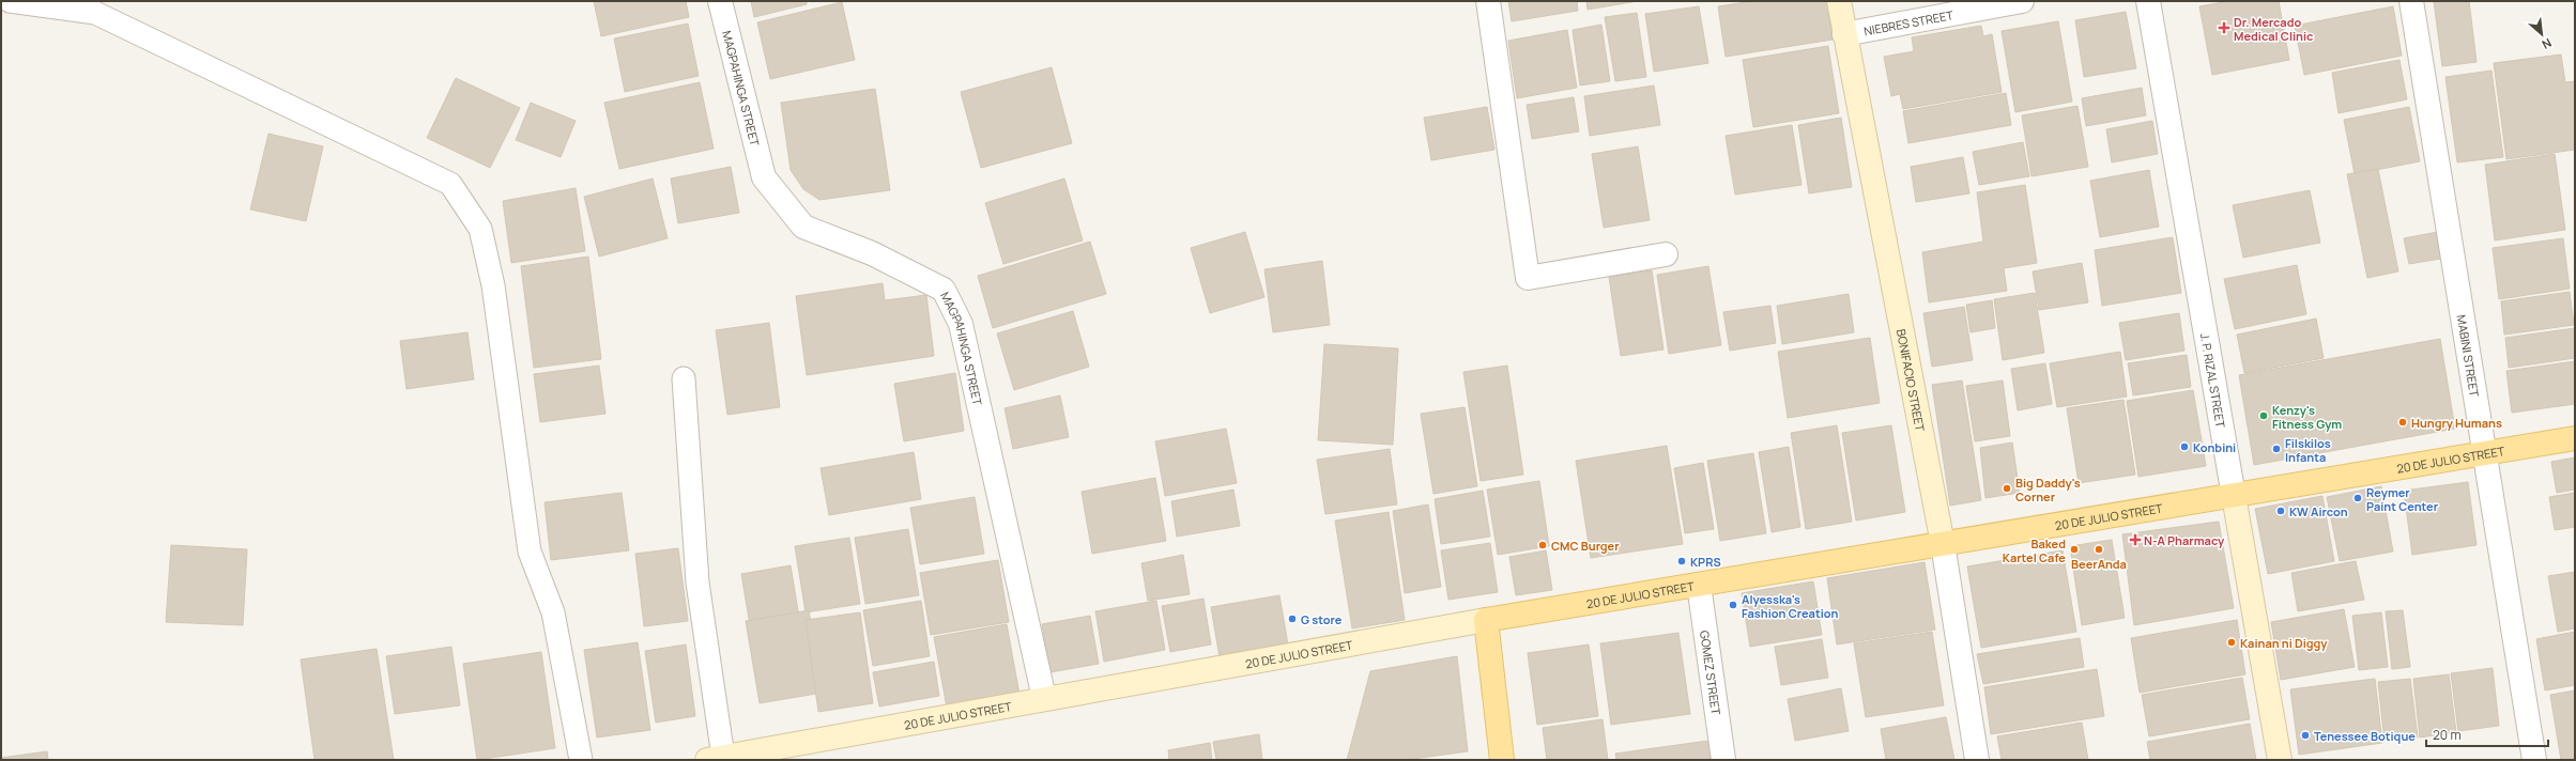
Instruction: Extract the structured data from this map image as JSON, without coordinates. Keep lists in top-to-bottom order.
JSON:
{
  "streets": {
    "main road": ["20 DE JULIO STREET"],
    "street": [
      "NIEBRES STREET",
      "MAGPAHINGA STREET",
      "MABINI STREET",
      "BONIFACIO STREET",
      "J. P. RIZAL STREET",
      "GOMEZ STREET"
    ]
  },
  "crossings": [
    ["NIEBRES STREET", "BONIFACIO STREET"],
    ["MAGPAHINGA STREET", "20 DE JULIO STREET"],
    ["MABINI STREET", "20 DE JULIO STREET"],
    ["BONIFACIO STREET", "20 DE JULIO STREET"],
    ["J. P. RIZAL STREET", "20 DE JULIO STREET"],
    ["20 DE JULIO STREET", "GOMEZ STREET"]
  ],
  "places": {
    "health": ["Dr. Mercado Medical Clinic", "N-A Pharmacy"],
    "other": [
      "Kenzy's Fitness Gym",
      "Hungry Humans",
      "Konbini",
      "Filskilos Infanta",
      "Big Daddy's Corner",
      "Reymer Paint Center",
      "KW Aircon",
      "CMC Burger",
      "Baked Kartel Cafe",
      "BeerAnda",
      "KPRS",
      "Alyesska's Fashion Creation",
      "G store",
      "Kainan ni Diggy",
      "Tenessee Botique"
    ]
  },
  "scale_bar": "20 m",
  "north": "bottom right"
}
